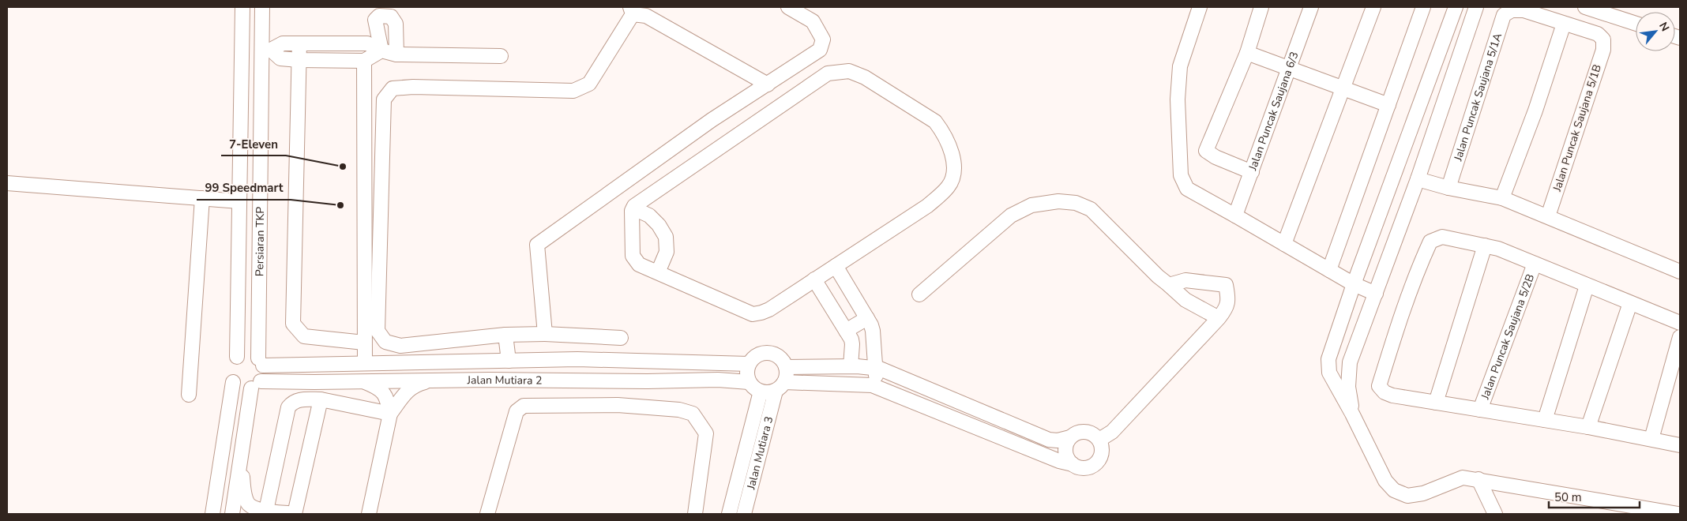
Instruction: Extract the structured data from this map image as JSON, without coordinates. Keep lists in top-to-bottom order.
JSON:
{
  "streets": {
    "street": [
      "Jalan Puncak Saujana 5/1A",
      "Jalan Puncak Saujana 6/3",
      "Jalan Puncak Saujana 5/1B",
      "Persiaran TKP",
      "Jalan Puncak Saujana 5/2B",
      "Jalan Mutiara 2",
      "Jalan Mutiara 3"
    ]
  },
  "crossings": [
    ["Jalan Puncak Saujana 5/1A", "Jalan Puncak Saujana 5/1B"],
    ["Persiaran TKP", "Jalan Mutiara 2"],
    ["Jalan Mutiara 2", "Jalan Mutiara 3"]
  ],
  "places": ["7-Eleven", "99 Speedmart"],
  "scale_bar": "50 m",
  "north": "top right"
}
